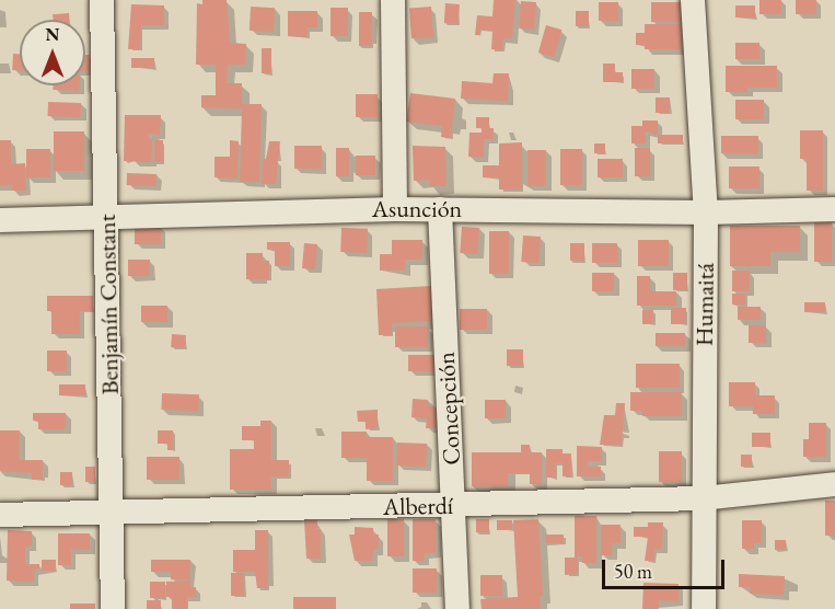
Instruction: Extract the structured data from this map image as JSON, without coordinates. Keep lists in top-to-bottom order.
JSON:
{
  "streets": {
    "street": [
      "Asunción",
      "Benjamín Constant",
      "Humaitá",
      "Concepción",
      "Alberdí"
    ]
  },
  "crossings": [
    ["Asunción", "Benjamín Constant"],
    ["Asunción", "Humaitá"],
    ["Asunción", "Concepción"],
    ["Benjamín Constant", "Alberdí"],
    ["Humaitá", "Alberdí"],
    ["Concepción", "Alberdí"]
  ],
  "scale_bar": "50 m",
  "north": "top"
}
